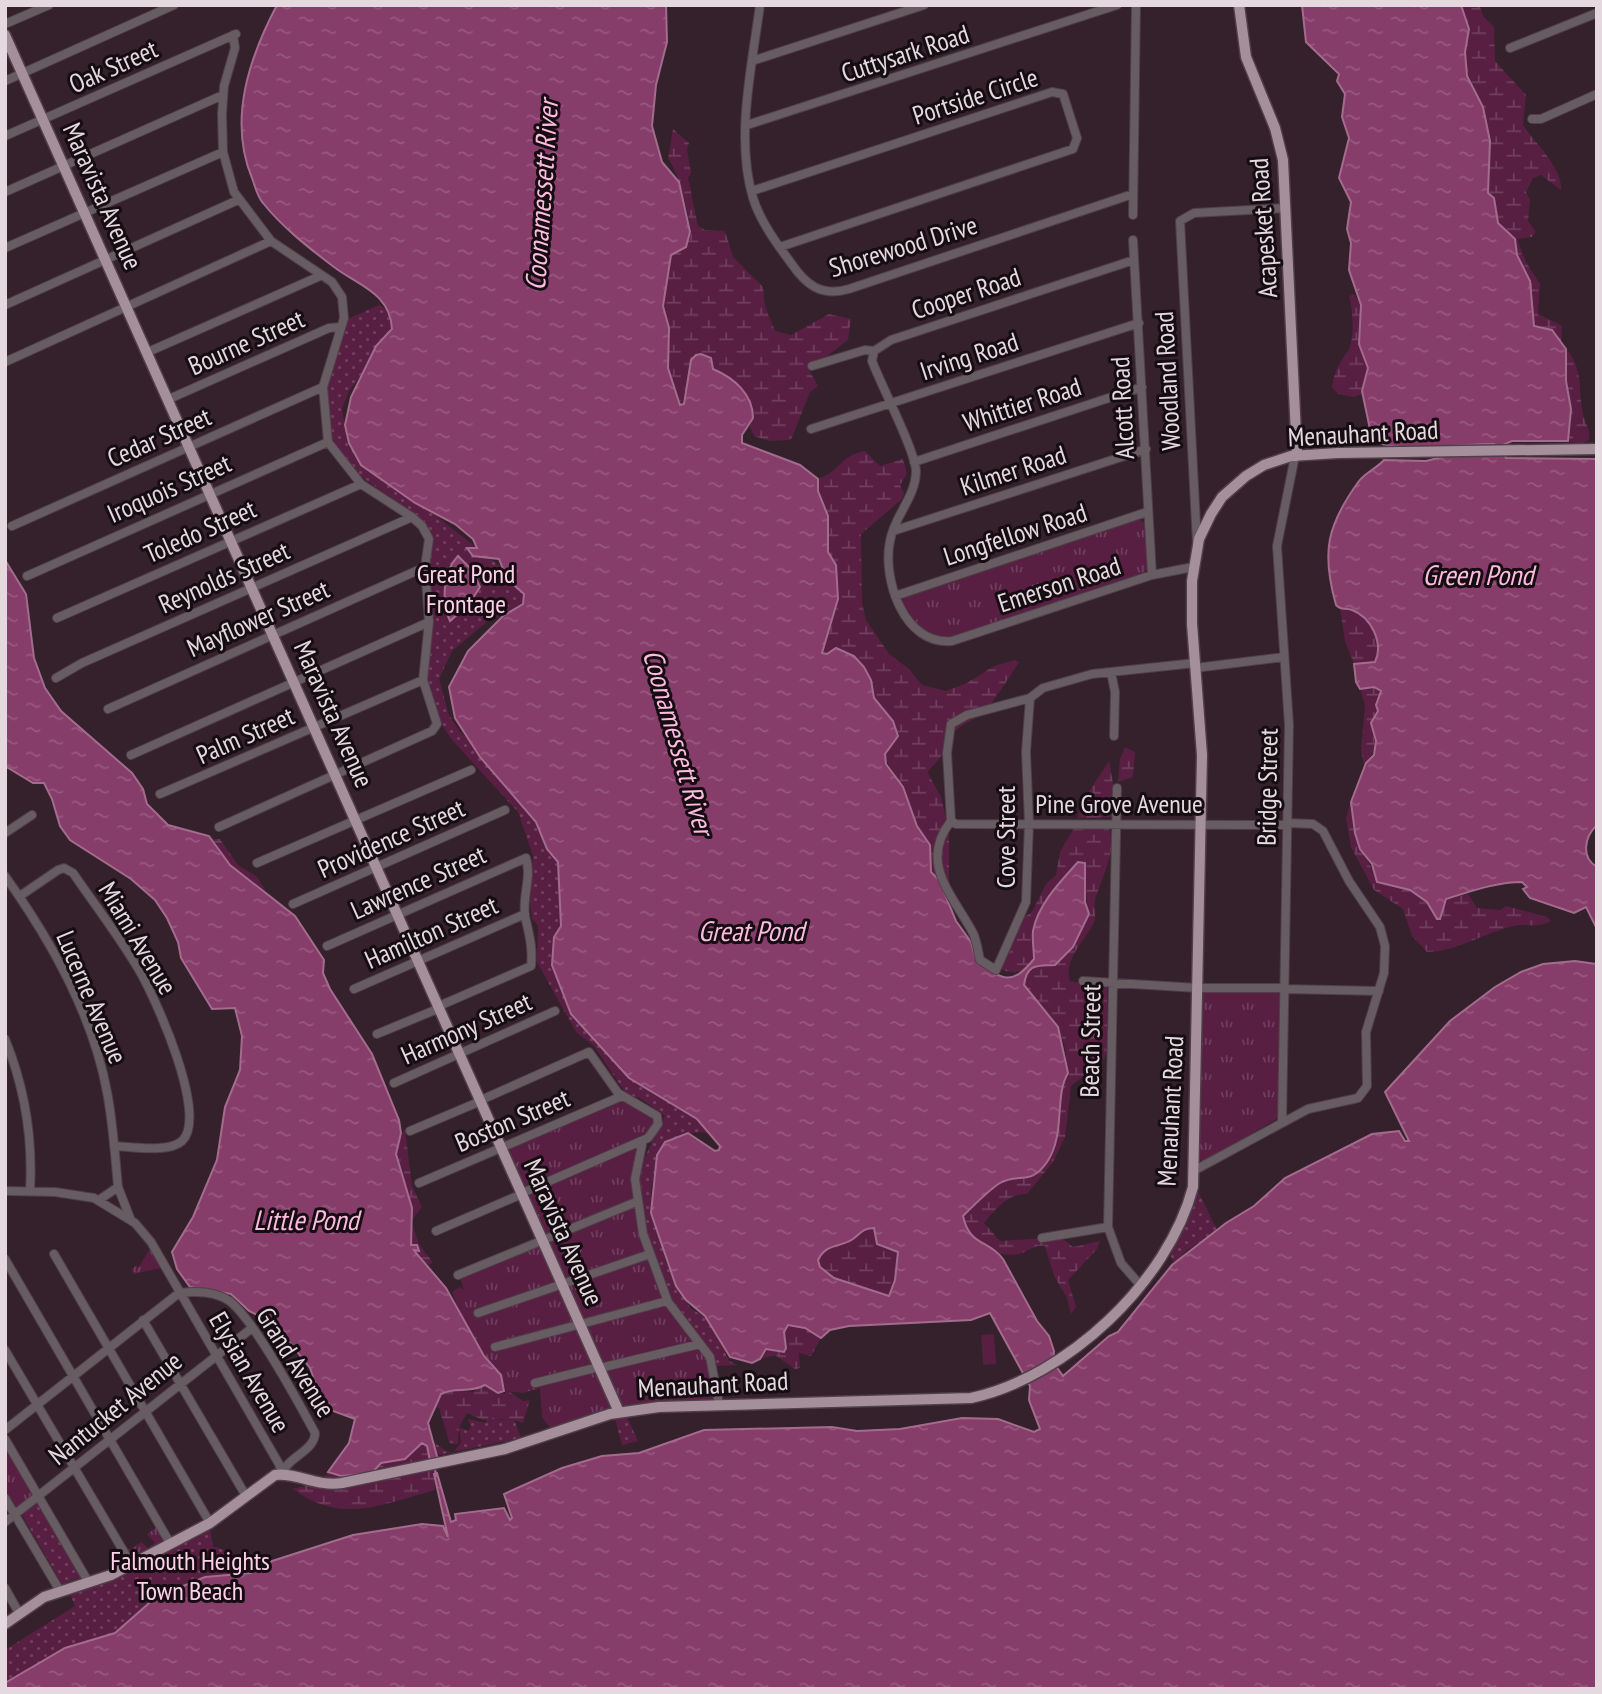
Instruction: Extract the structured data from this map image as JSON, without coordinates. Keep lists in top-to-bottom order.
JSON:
{
  "streets": {
    "main road": [
      "Maravista Avenue",
      "Acapesket Road",
      "Menauhant Road",
      "Grand Avenue"
    ],
    "street": [
      "Cuttysark Road",
      "Oak Street",
      "Portside Circle",
      "Shorewood Drive",
      "Cooper Road",
      "Bourne Street",
      "Irving Road",
      "Woodland Road",
      "Whittier Road",
      "Alcott Road",
      "Cedar Street",
      "Kilmer Road",
      "Iroquois Street",
      "Toledo Street",
      "Longfellow Road",
      "Reynolds Street",
      "Emerson Road",
      "Mayflower Street",
      "Palm Street",
      "Bridge Street",
      "Pine Grove Avenue",
      "Cove Street",
      "Providence Street",
      "Lawrence Street",
      "Hamilton Street",
      "Miami Avenue",
      "Lucerne Avenue",
      "Harmony Street",
      "Beach Street",
      "Boston Street",
      "Elysian Avenue",
      "Nantucket Avenue"
    ]
  },
  "crossings": [
    ["Cuttysark Road", "Shorewood Drive"],
    ["Oak Street", "Maravista Avenue"],
    ["Portside Circle", "Shorewood Drive"],
    ["Maravista Avenue", "Bourne Street"],
    ["Maravista Avenue", "Menauhant Road"],
    ["Maravista Avenue", "Cedar Street"],
    ["Maravista Avenue", "Iroquois Street"],
    ["Maravista Avenue", "Toledo Street"],
    ["Maravista Avenue", "Reynolds Street"],
    ["Maravista Avenue", "Mayflower Street"],
    ["Maravista Avenue", "Palm Street"],
    ["Maravista Avenue", "Providence Street"],
    ["Maravista Avenue", "Lawrence Street"],
    ["Maravista Avenue", "Hamilton Street"],
    ["Maravista Avenue", "Harmony Street"],
    ["Maravista Avenue", "Boston Street"],
    ["Acapesket Road", "Woodland Road"],
    ["Acapesket Road", "Menauhant Road"],
    ["Acapesket Road", "Bridge Street"],
    ["Cooper Road", "Alcott Road"],
    ["Irving Road", "Alcott Road"],
    ["Woodland Road", "Menauhant Road"],
    ["Whittier Road", "Alcott Road"],
    ["Alcott Road", "Kilmer Road"],
    ["Alcott Road", "Longfellow Road"],
    ["Alcott Road", "Emerson Road"],
    ["Menauhant Road", "Emerson Road"],
    ["Menauhant Road", "Bridge Street"],
    ["Menauhant Road", "Pine Grove Avenue"],
    ["Menauhant Road", "Beach Street"],
    ["Menauhant Road", "Grand Avenue"],
    ["Menauhant Road", "Elysian Avenue"],
    ["Longfellow Road", "Emerson Road"],
    ["Bridge Street", "Pine Grove Avenue"],
    ["Pine Grove Avenue", "Cove Street"],
    ["Pine Grove Avenue", "Beach Street"],
    ["Lawrence Street", "Hamilton Street"],
    ["Miami Avenue", "Lucerne Avenue"],
    ["Lucerne Avenue", "Elysian Avenue"],
    ["Grand Avenue", "Elysian Avenue"],
    ["Grand Avenue", "Nantucket Avenue"],
    ["Elysian Avenue", "Nantucket Avenue"]
  ],
  "water": [
    "Coonamessett River",
    "Green Pond",
    "Great Pond",
    "Little Pond"
  ],
  "parks": ["Great Pond Frontage", "Falmouth Heights Town Beach"]
}
